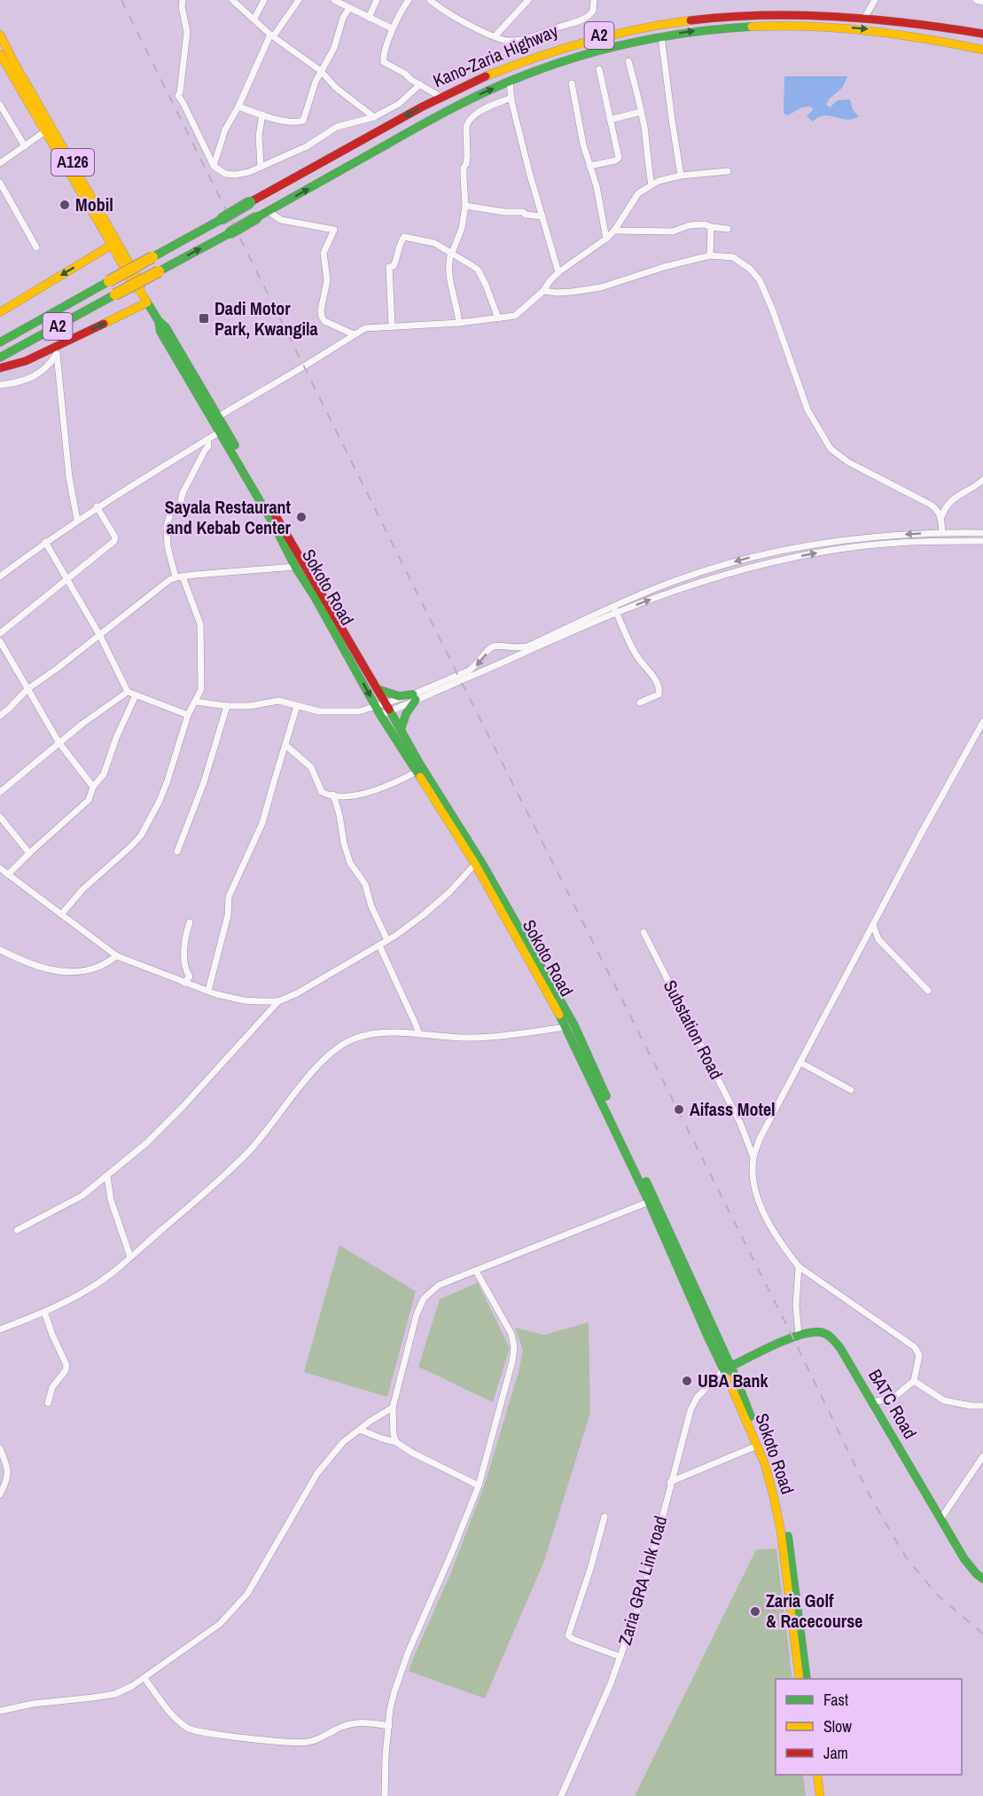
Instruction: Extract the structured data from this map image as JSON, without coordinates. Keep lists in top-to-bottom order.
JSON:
{
  "streets": {
    "main road": [
      "A2",
      "Kano-Zaria Highway",
      "A126",
      "Sokoto Road",
      "BATC Road"
    ],
    "street": ["Substation Road", "Zaria GRA Link road"]
  },
  "crossings": [
    ["A2", "Kano-Zaria Highway"],
    ["A126", "Sokoto Road"],
    ["Sokoto Road", "BATC Road"],
    ["Sokoto Road", "Zaria GRA Link road"],
    ["BATC Road", "Zaria GRA Link road"]
  ],
  "places": {
    "other": [
      "Mobil",
      "Sayala Restaurant and Kebab Center",
      "Aifass Motel",
      "UBA Bank",
      "Zaria Golf & Racecourse"
    ],
    "transit": ["Dadi Motor Park, Kwangila"]
  },
  "legend": ["Fast", "Slow", "Jam"]
}
